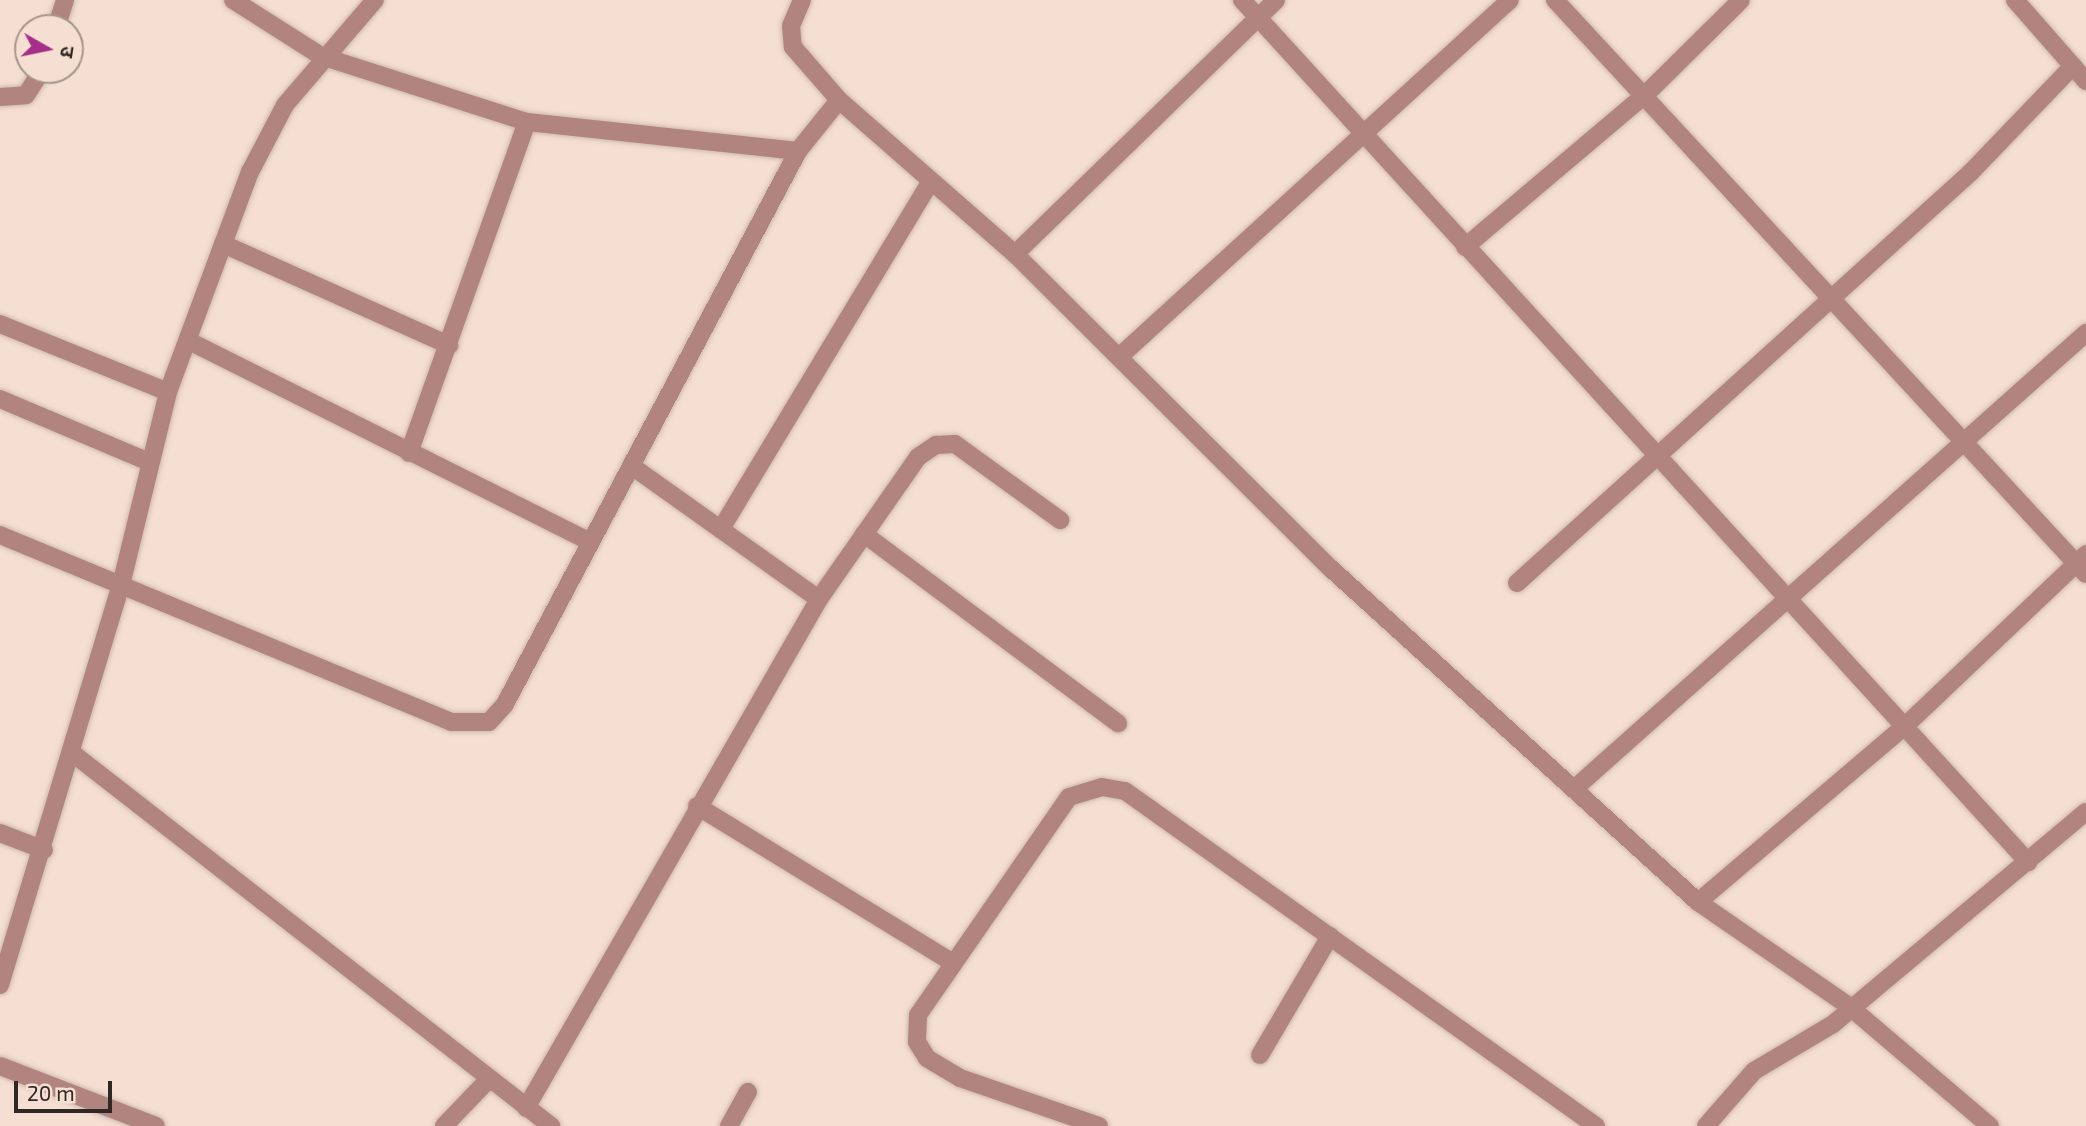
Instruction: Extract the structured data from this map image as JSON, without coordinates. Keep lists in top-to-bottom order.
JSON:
{
  "scale_bar": "20 m",
  "north": "right"
}
